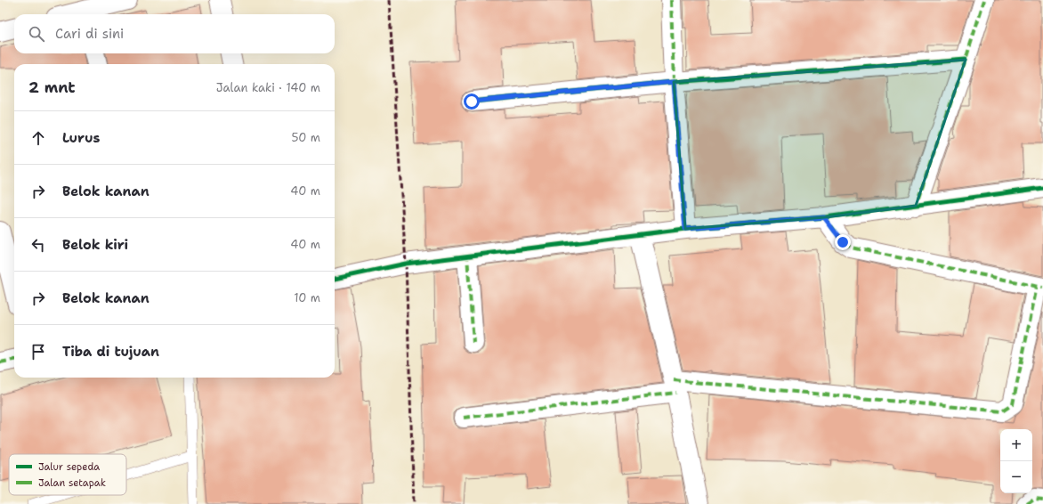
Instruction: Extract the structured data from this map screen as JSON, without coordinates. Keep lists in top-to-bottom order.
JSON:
{
  "legend": ["Jalur sepeda", "Jalan setapak"],
  "page": {
    "search": "Cari di sini",
    "heading": ["2 mnt", "Jalan kaki · 140 m"],
    "list": [
      ["Lurus", "50 m"],
      ["Belok kanan", "40 m"],
      ["Belok kiri", "40 m"],
      ["Belok kanan", "10 m"],
      "Tiba di tujuan"
    ],
    "map_buttons": ["+", "−"]
  }
}
